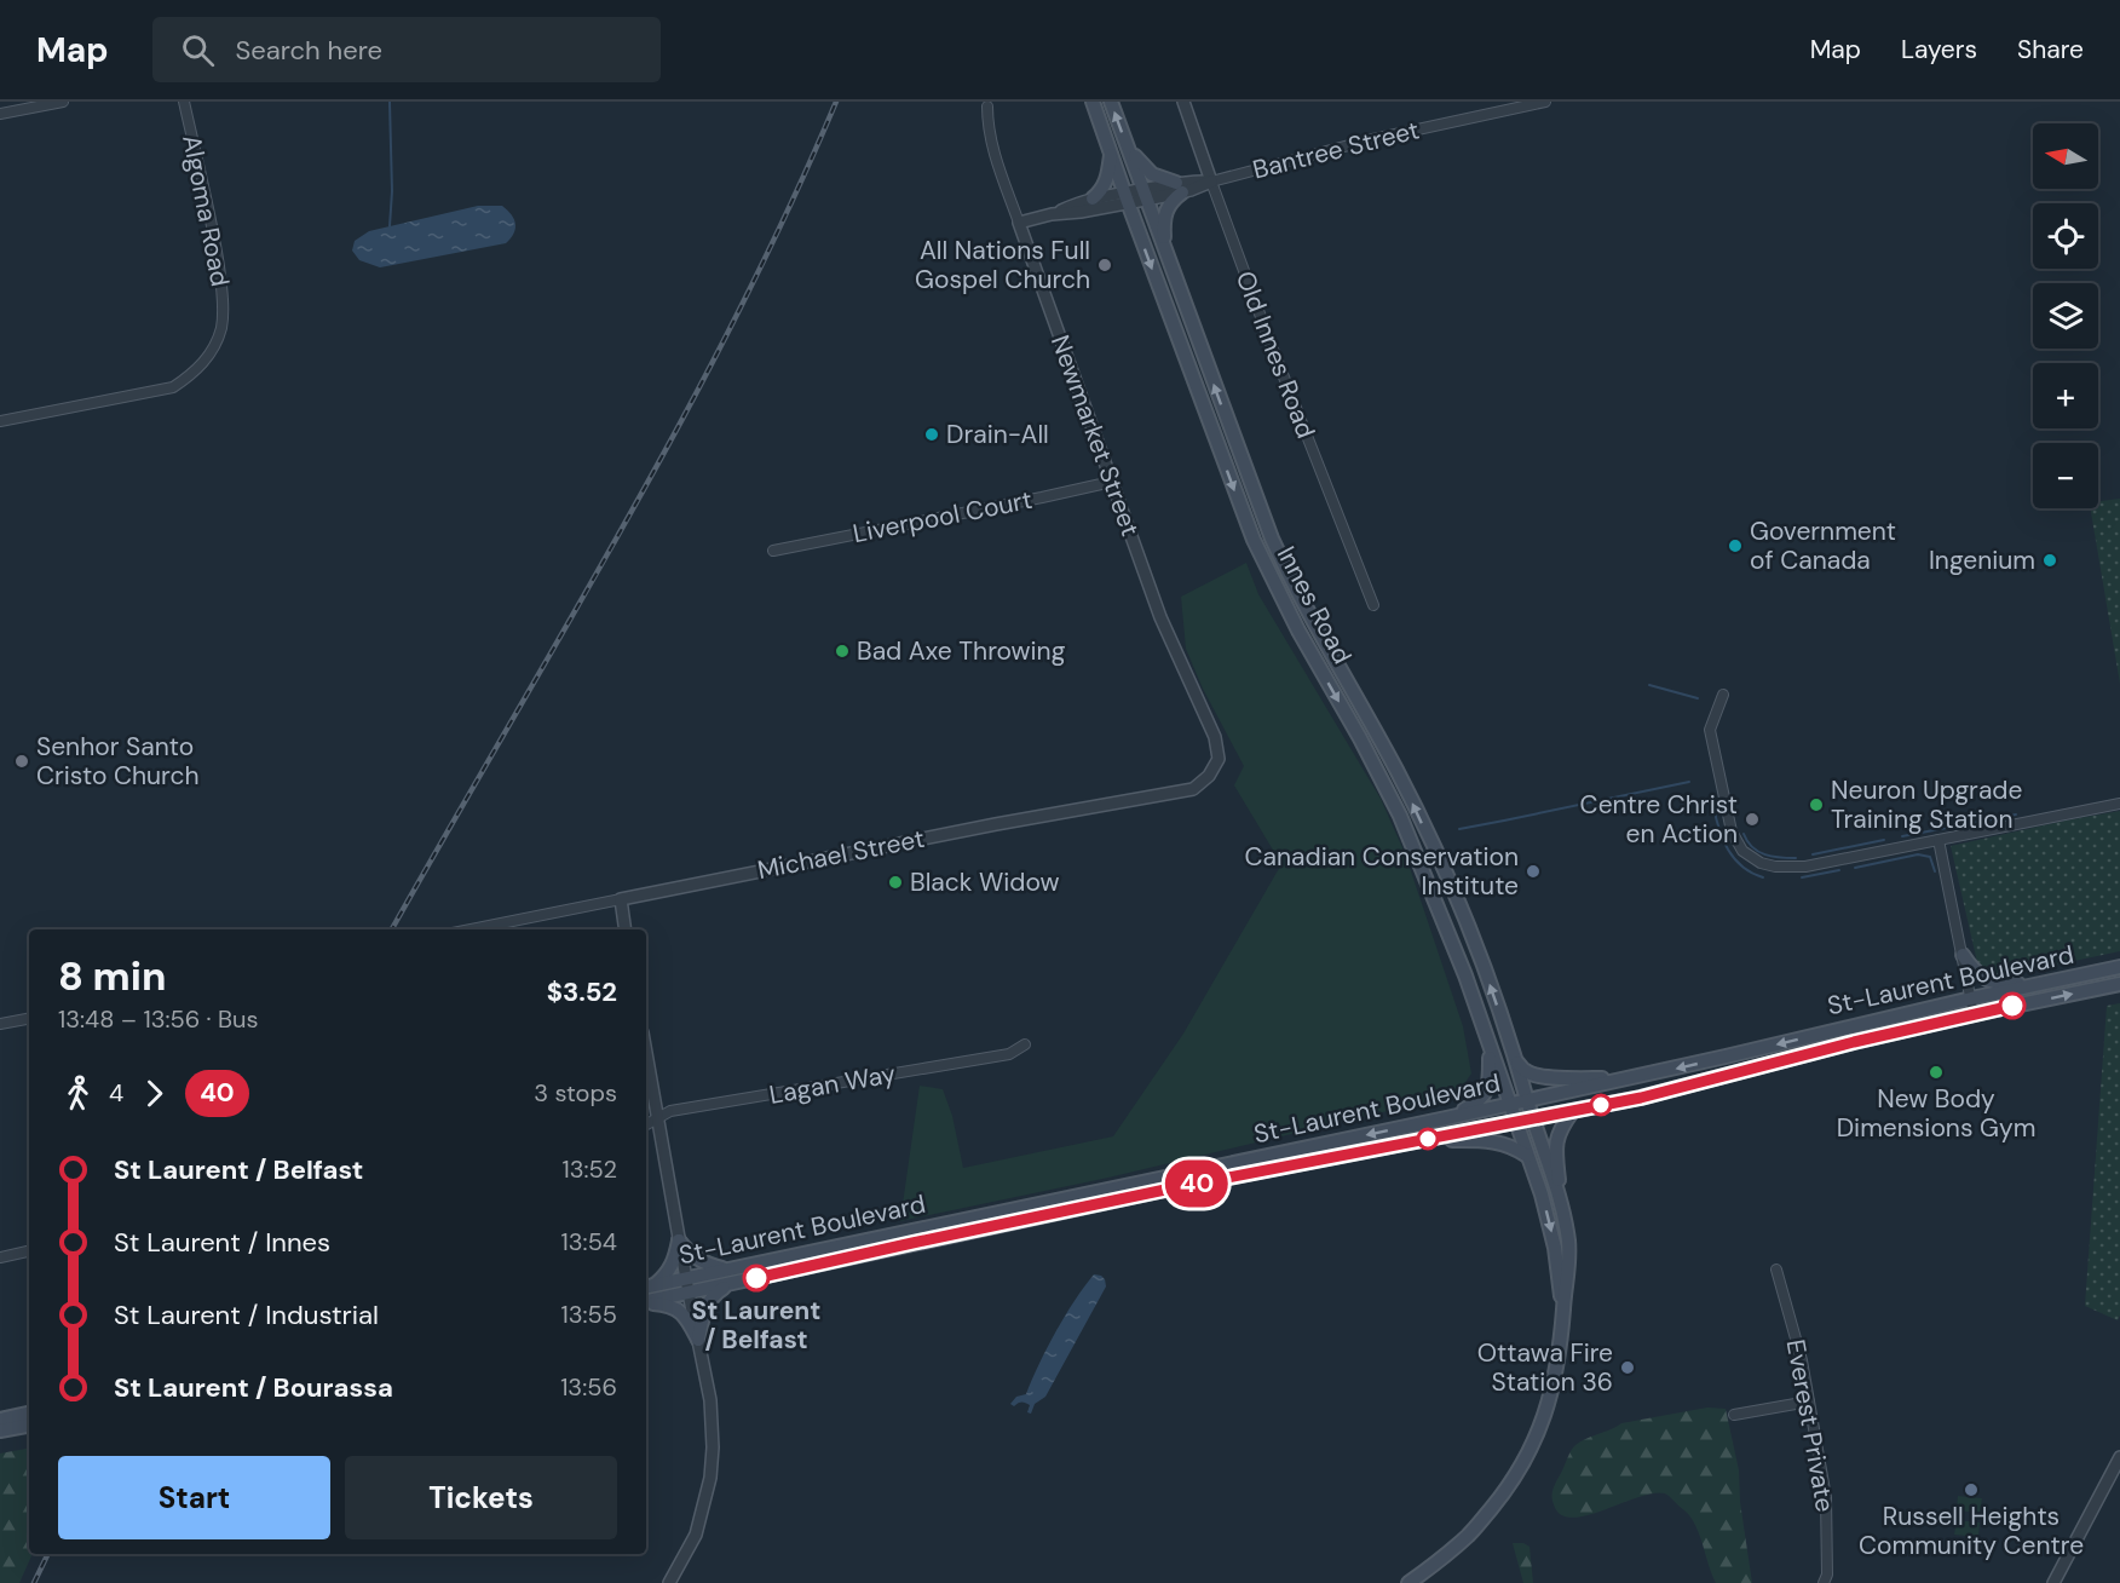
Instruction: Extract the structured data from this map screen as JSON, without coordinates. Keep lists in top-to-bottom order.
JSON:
{
  "streets": {
    "main road": ["Innes Road", "St-Laurent Boulevard"],
    "street": [
      "Bantree Street",
      "Algoma Road",
      "Old Innes Road",
      "Newmarket Street",
      "Liverpool Court",
      "Michael Street",
      "Lagan Way",
      "Everest Private"
    ]
  },
  "crossings": [
    ["Bantree Street", "Old Innes Road"],
    ["Bantree Street", "Newmarket Street"],
    ["Bantree Street", "Innes Road"],
    ["Newmarket Street", "Liverpool Court"],
    ["Newmarket Street", "Michael Street"],
    ["Innes Road", "St-Laurent Boulevard"]
  ],
  "places": [
    "All Nations Full Gospel Church",
    "Drain-All",
    "Government of Canada",
    "Ingenium",
    "Bad Axe Throwing",
    "Senhor Santo Cristo Church",
    "Neuron Upgrade Training Station",
    "Centre Christ en Action",
    "Canadian Conservation Institute",
    "Black Widow",
    "New Body Dimensions Gym",
    "St Laurent / Belfast",
    "Ottawa Fire Station 36",
    "Russell Heights Community Centre"
  ],
  "lines": ["bus line 40"],
  "north": "left",
  "page": {
    "header": "Map",
    "search": "Search here",
    "nav": ["Map", "Layers", "Share"],
    "on_map": "40",
    "map_buttons": ["+", "−"],
    "heading": ["8 min", "13:48 – 13:56 · Bus", "$3.52"],
    "legs": ["4", "40", "3 stops"],
    "list": [
      {
        "name": "St Laurent / Belfast",
        "value": "13:52"
      },
      {
        "name": "St Laurent / Innes",
        "value": "13:54"
      },
      {
        "name": "St Laurent / Industrial",
        "value": "13:55"
      },
      {
        "name": "St Laurent / Bourassa",
        "value": "13:56"
      }
    ],
    "buttons": ["Start", "Tickets"]
  }
}
